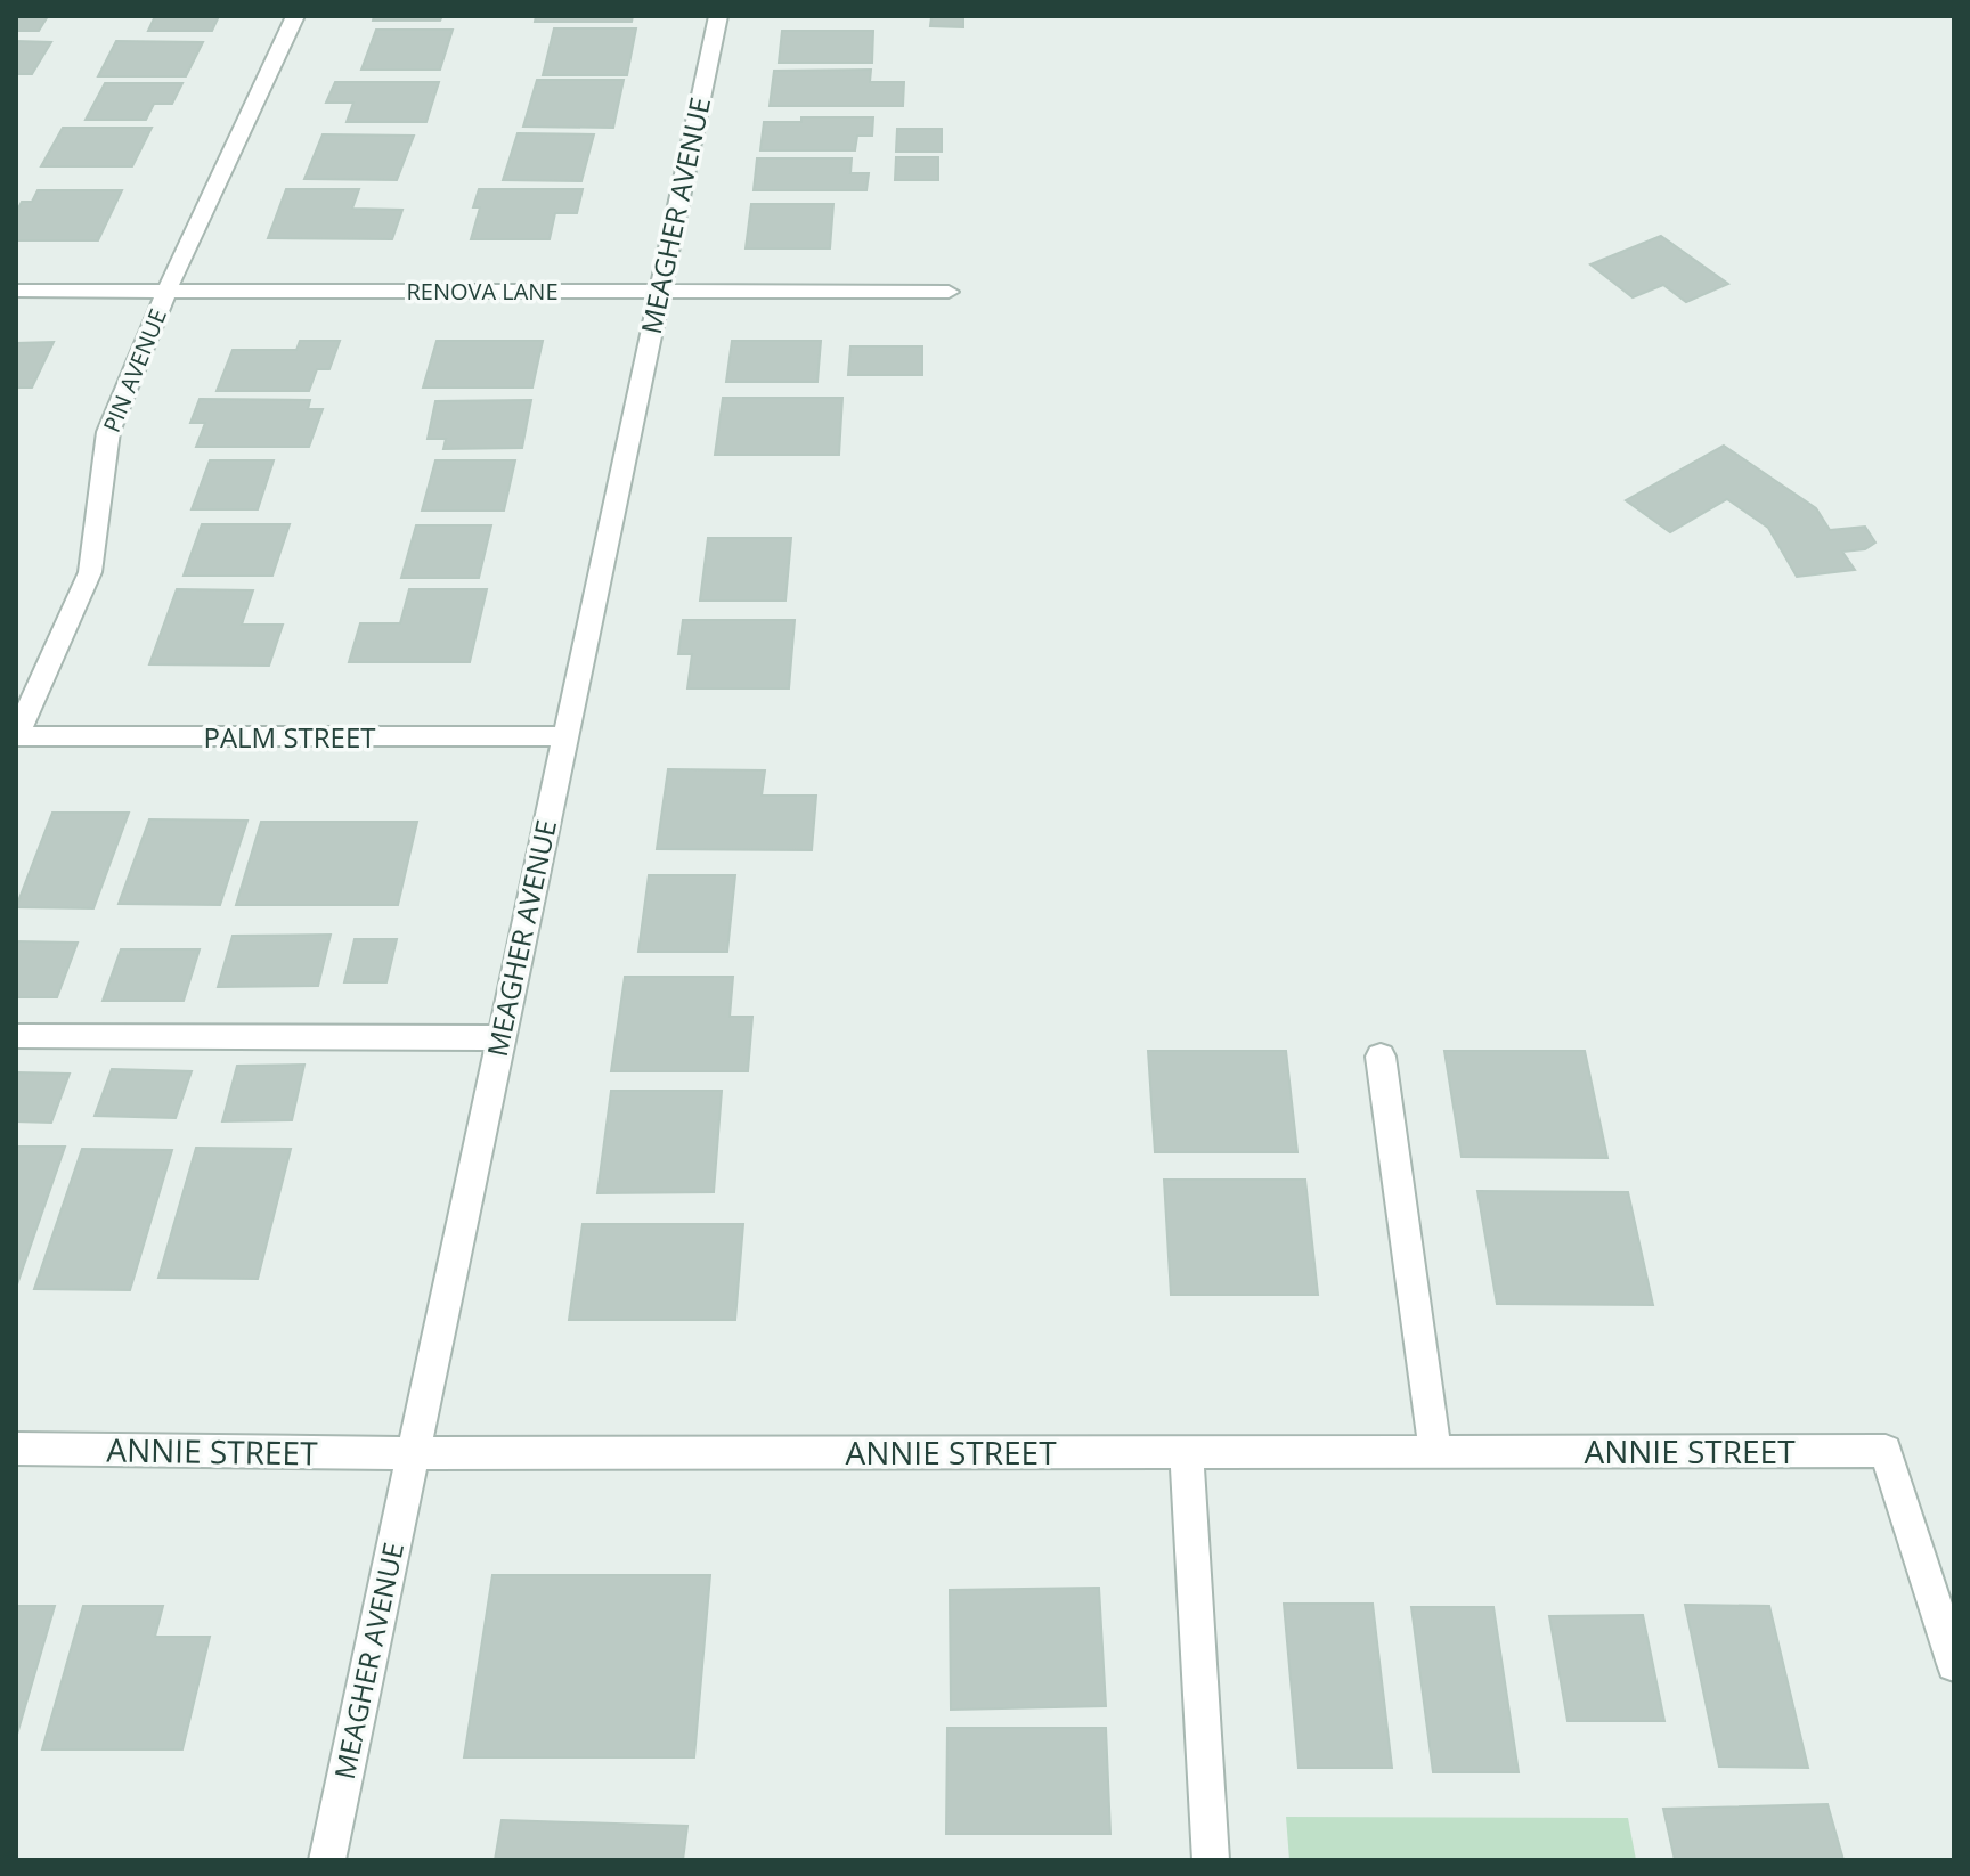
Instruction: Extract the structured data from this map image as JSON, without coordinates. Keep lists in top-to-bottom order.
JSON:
{
  "streets": {
    "street": [
      "MEAGHER AVENUE",
      "RENOVA LANE",
      "PIN AVENUE",
      "PALM STREET",
      "ANNIE STREET"
    ]
  },
  "crossings": [
    ["MEAGHER AVENUE", "RENOVA LANE"],
    ["MEAGHER AVENUE", "PALM STREET"],
    ["MEAGHER AVENUE", "ANNIE STREET"],
    ["RENOVA LANE", "PIN AVENUE"],
    ["PIN AVENUE", "PALM STREET"]
  ]
}
